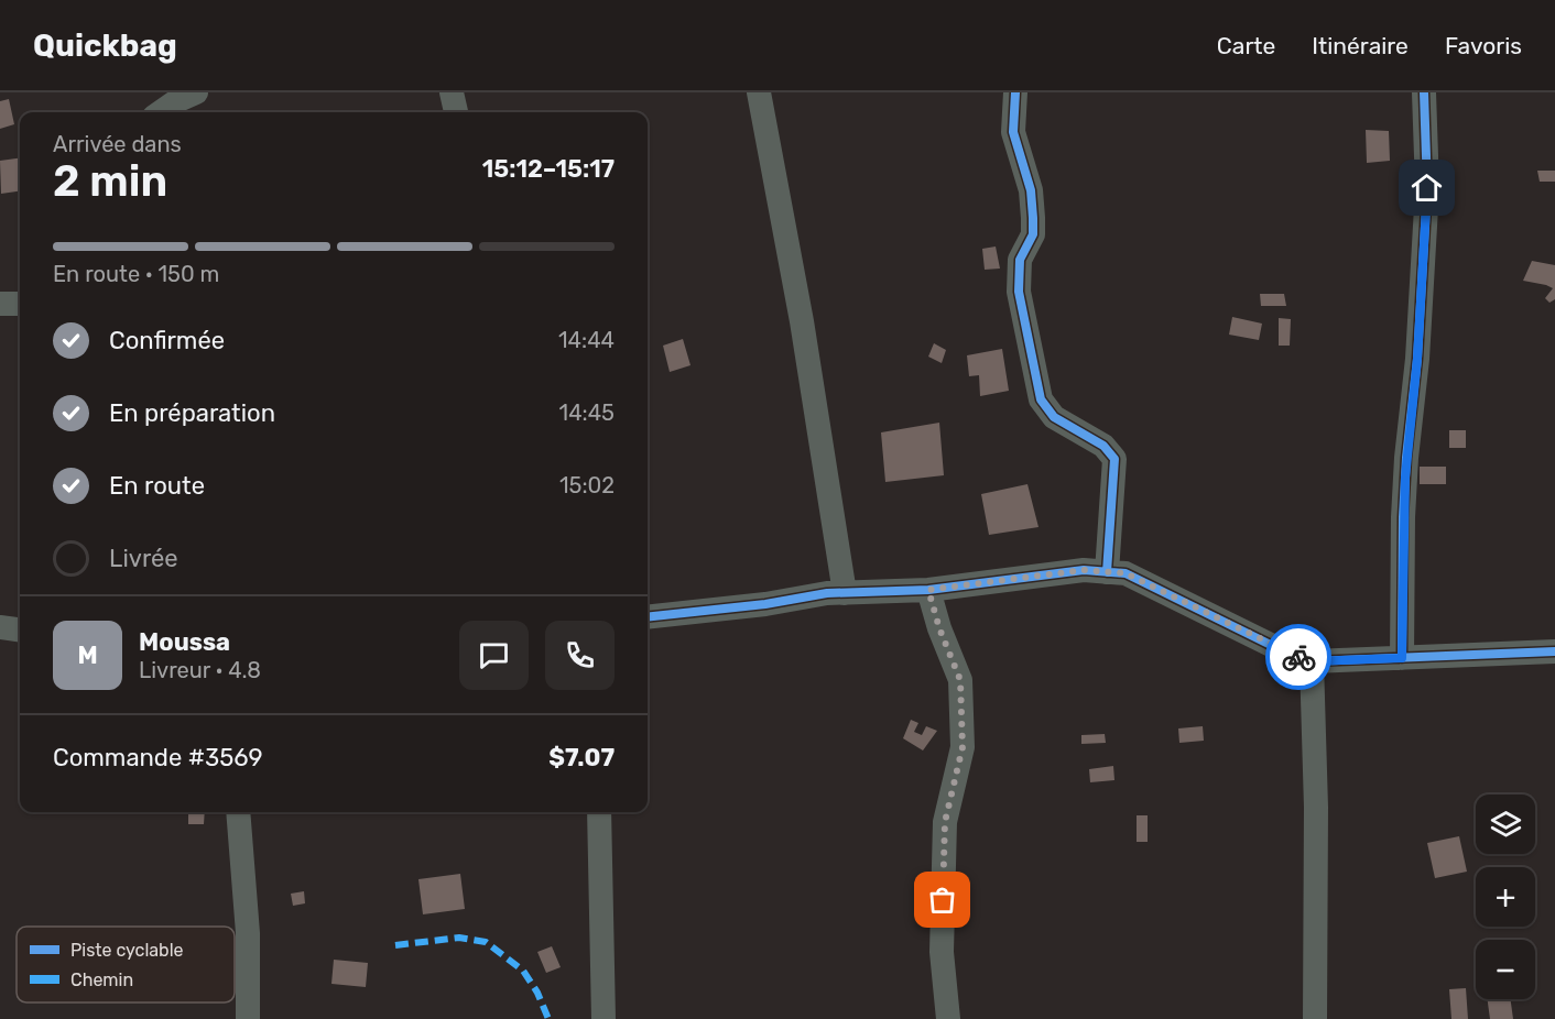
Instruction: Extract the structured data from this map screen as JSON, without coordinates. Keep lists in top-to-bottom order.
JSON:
{
  "legend": ["Piste cyclable", "Chemin"],
  "page": {
    "header": "Quickbag",
    "nav": ["Carte", "Itinéraire", "Favoris"],
    "heading": ["2 min", "Arrivée dans", "15:12–15:17"],
    "panel": [
      "Moussa",
      "Livreur · 4.8",
      "Commande #3569",
      "$7.07"
    ],
    "bar": "En route · 150 m",
    "list": [
      ["Confirmée", "14:44"],
      ["En préparation", "14:45"],
      ["En route", "15:02"],
      "Livrée"
    ],
    "round": "M",
    "map_buttons": ["+", "−"]
  }
}
